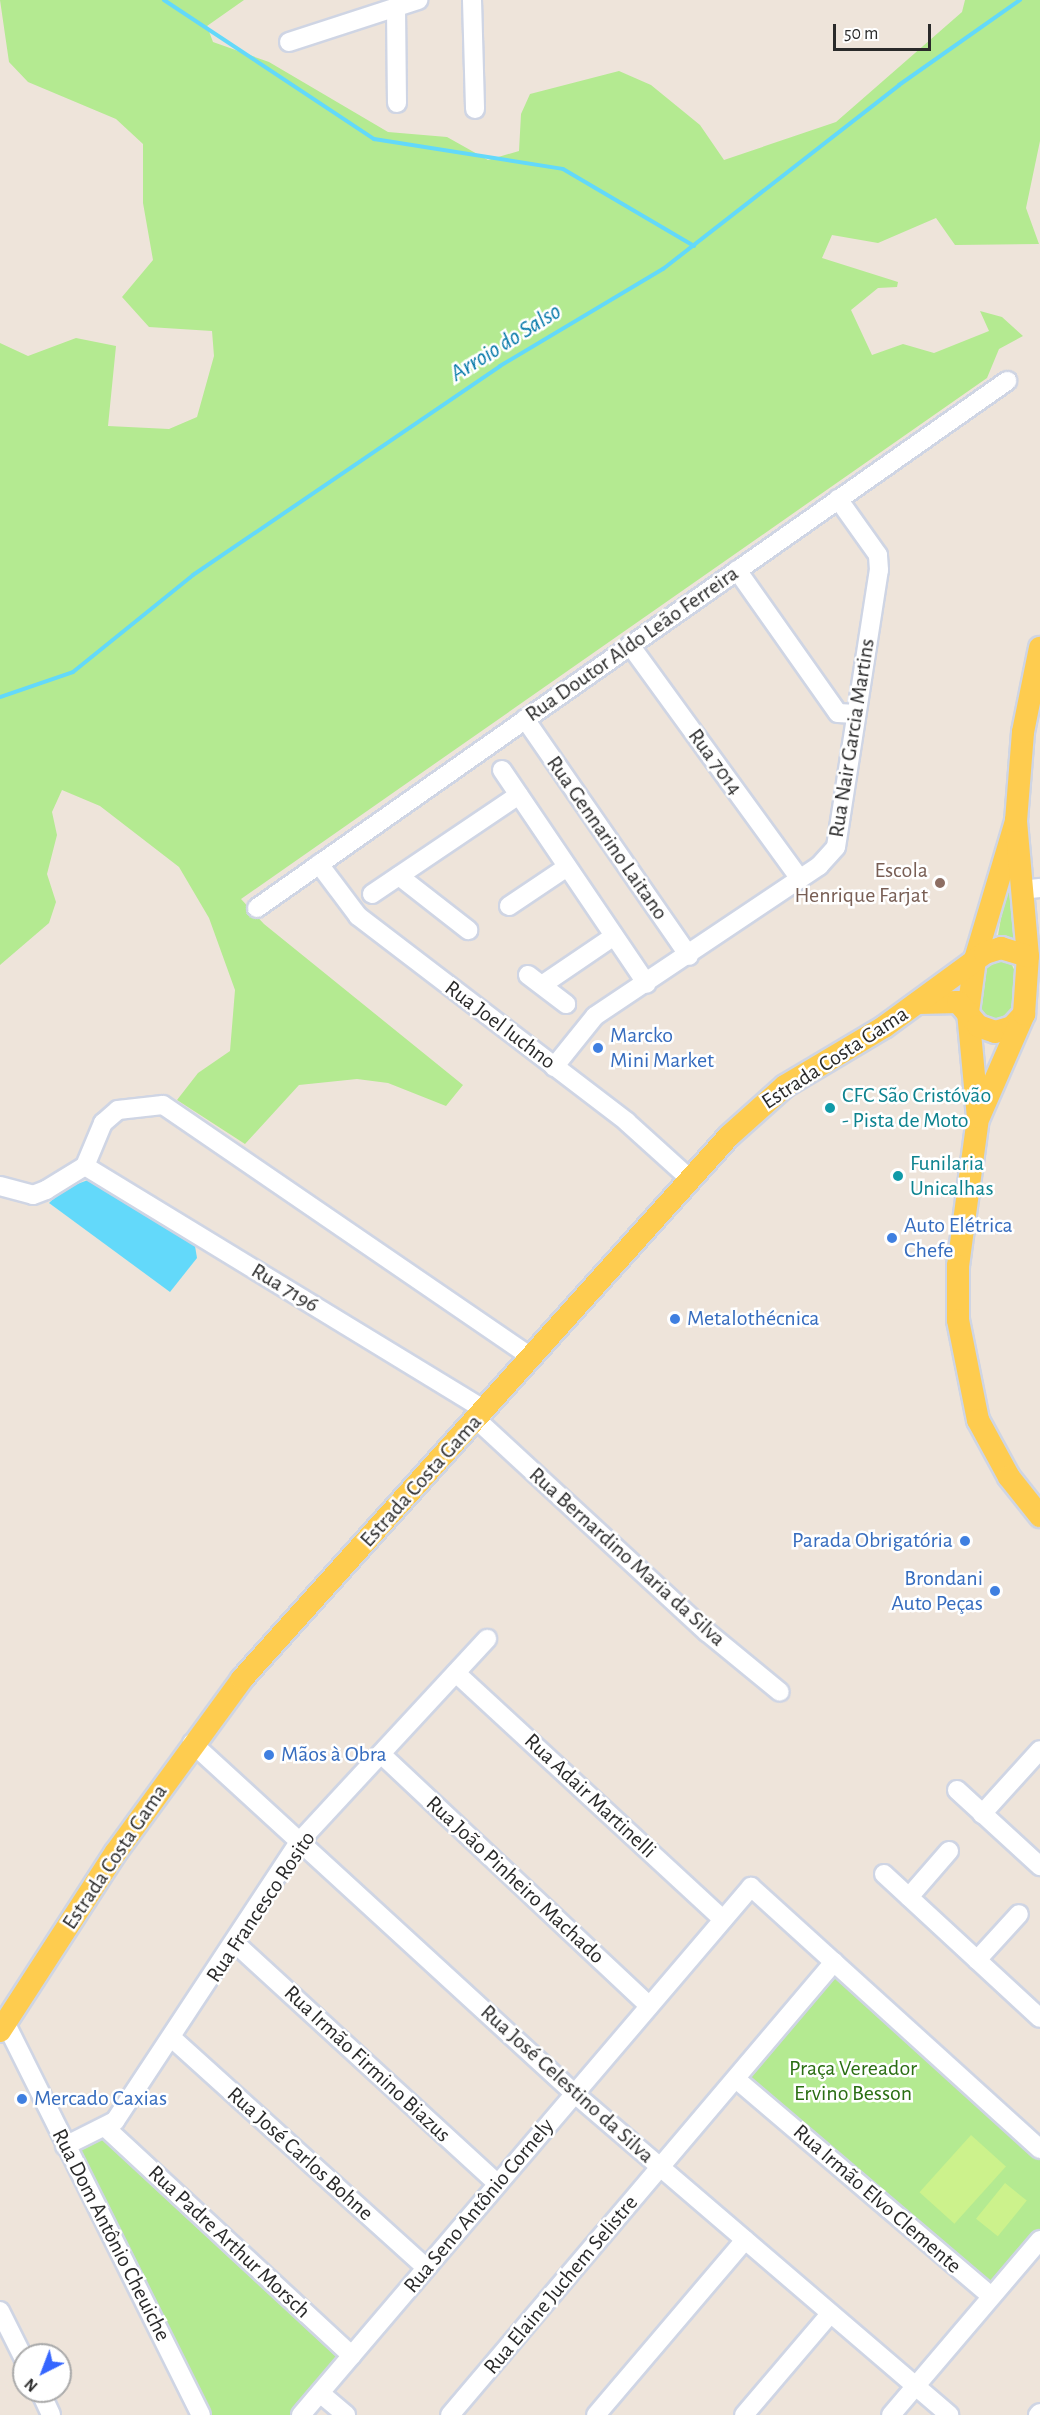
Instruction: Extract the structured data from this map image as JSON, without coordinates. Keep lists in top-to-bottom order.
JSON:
{
  "streets": {
    "main road": ["Estrada Costa Gama"],
    "street": [
      "Rua Doutor Aldo Leão Ferreira",
      "Rua Nair Garcia Martins",
      "Rua 7014",
      "Rua Gennarino Laitano",
      "Rua Joel Iuchno",
      "Rua 7196",
      "Rua Bernardino Maria da Silva",
      "Rua Adair Martinelli",
      "Rua João Pinheiro Machado",
      "Rua Francesco Rosito",
      "Rua Irmão Firmino Biazus",
      "Rua José Celestino da Silva",
      "Rua José Carlos Bohne",
      "Rua Irmão Elvo Clemente",
      "Rua Seno Antônio Cornely",
      "Rua Dom Antônio Cheuiche",
      "Rua Padre Arthur Morsch",
      "Rua Elaine Juchem Selistre"
    ]
  },
  "crossings": [
    ["Rua Doutor Aldo Leão Ferreira", "Rua Nair Garcia Martins"],
    ["Rua Doutor Aldo Leão Ferreira", "Rua 7014"],
    ["Rua Doutor Aldo Leão Ferreira", "Rua Gennarino Laitano"],
    ["Rua Doutor Aldo Leão Ferreira", "Rua Joel Iuchno"],
    ["Rua Nair Garcia Martins", "Rua 7014"],
    ["Rua Nair Garcia Martins", "Rua Gennarino Laitano"],
    ["Rua Nair Garcia Martins", "Rua Joel Iuchno"],
    ["Rua Joel Iuchno", "Estrada Costa Gama"],
    ["Estrada Costa Gama", "Rua 7196"],
    ["Estrada Costa Gama", "Rua Bernardino Maria da Silva"],
    ["Estrada Costa Gama", "Rua José Celestino da Silva"],
    ["Estrada Costa Gama", "Rua Dom Antônio Cheuiche"],
    ["Rua 7196", "Rua Bernardino Maria da Silva"],
    ["Rua Adair Martinelli", "Rua Francesco Rosito"],
    ["Rua Adair Martinelli", "Rua Seno Antônio Cornely"],
    ["Rua João Pinheiro Machado", "Rua Francesco Rosito"],
    ["Rua João Pinheiro Machado", "Rua Seno Antônio Cornely"],
    ["Rua Francesco Rosito", "Rua Irmão Firmino Biazus"],
    ["Rua Francesco Rosito", "Rua José Celestino da Silva"],
    ["Rua Francesco Rosito", "Rua José Carlos Bohne"],
    ["Rua Francesco Rosito", "Rua Dom Antônio Cheuiche"],
    ["Rua Francesco Rosito", "Rua Padre Arthur Morsch"],
    ["Rua Irmão Firmino Biazus", "Rua Seno Antônio Cornely"],
    ["Rua José Celestino da Silva", "Rua Seno Antônio Cornely"],
    ["Rua José Celestino da Silva", "Rua Elaine Juchem Selistre"],
    ["Rua José Carlos Bohne", "Rua Seno Antônio Cornely"],
    ["Rua Irmão Elvo Clemente", "Rua Elaine Juchem Selistre"],
    ["Rua Seno Antônio Cornely", "Rua Padre Arthur Morsch"],
    ["Rua Seno Antônio Cornely", "Rua Elaine Juchem Selistre"]
  ],
  "water": ["Arroio do Salso"],
  "parks": ["Praça Vereador Ervino Besson"],
  "places": [
    "Escola Henrique Farjat",
    "Marcko Mini Market",
    "CFC São Cristóvão - Pista de Moto",
    "Funilaria Unicalhas",
    "Auto Elétrica Chefe",
    "Metalothécnica",
    "Parada Obrigatória",
    "Brondani Auto Peças",
    "Mãos à Obra",
    "Mercado Caxias"
  ],
  "scale_bar": "50 m",
  "north": "bottom left"
}
